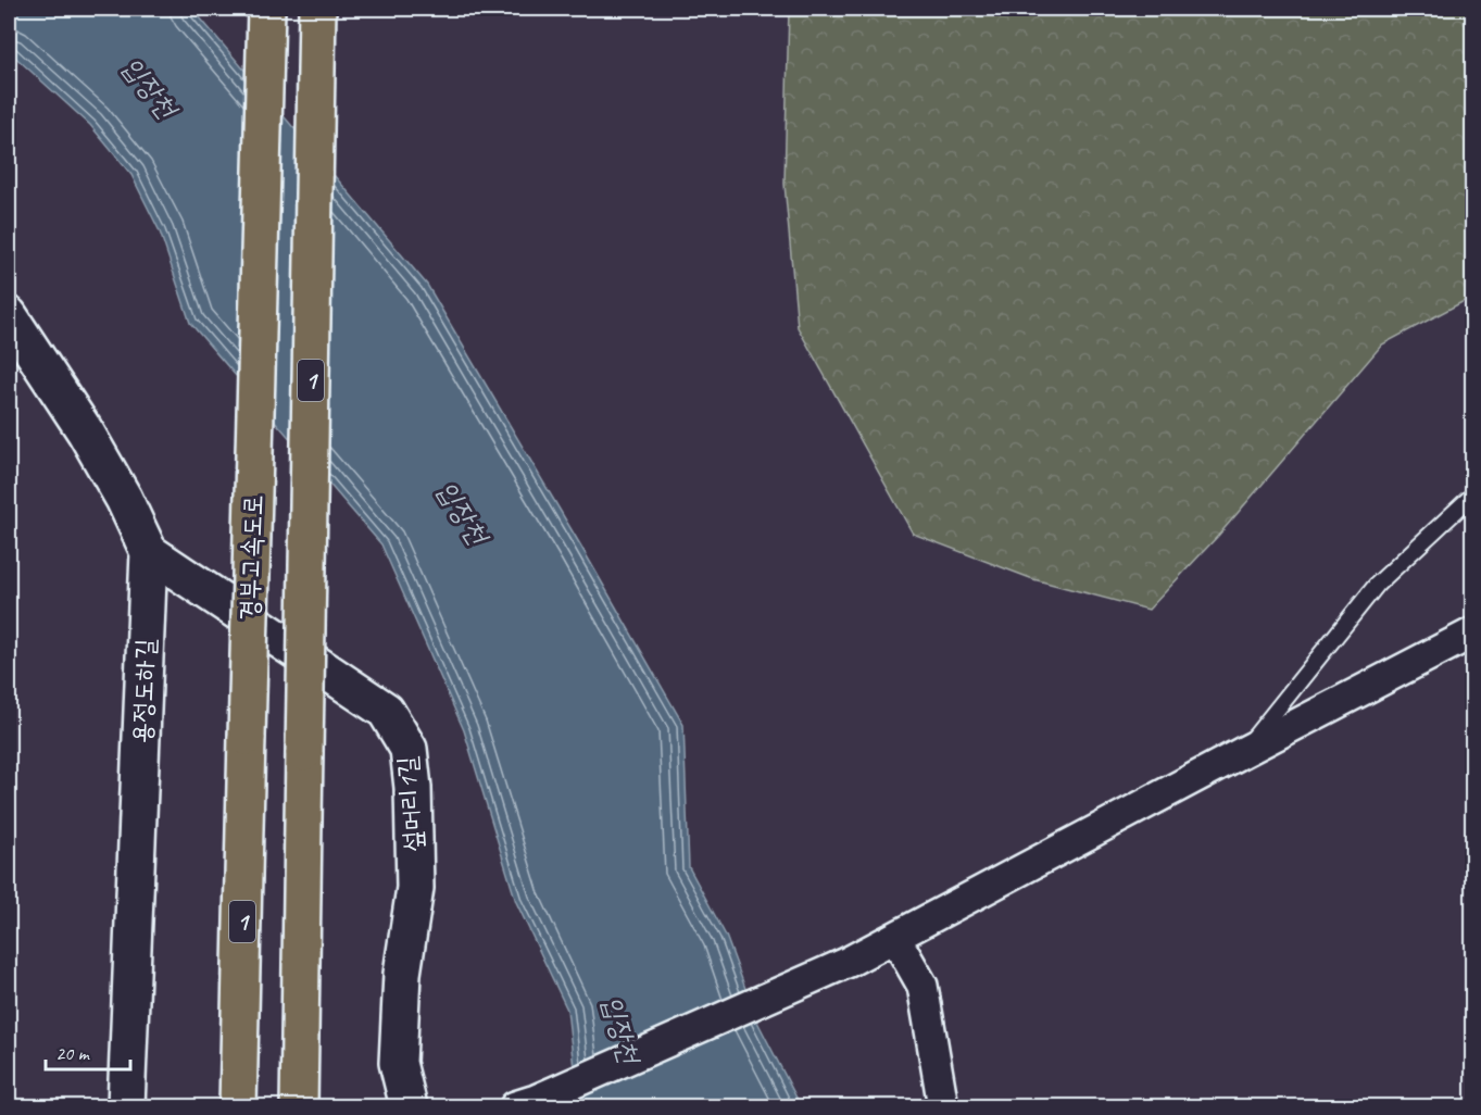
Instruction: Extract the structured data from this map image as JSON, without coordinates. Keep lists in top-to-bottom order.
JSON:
{
  "streets": {
    "highway": ["1", "경부고속도로"],
    "street": ["용정도하길", "섶머리1길"]
  },
  "crossings": [
    ["용정도하길", "섶머리1길"]
  ],
  "water": ["입장천"],
  "scale_bar": "20 m"
}
